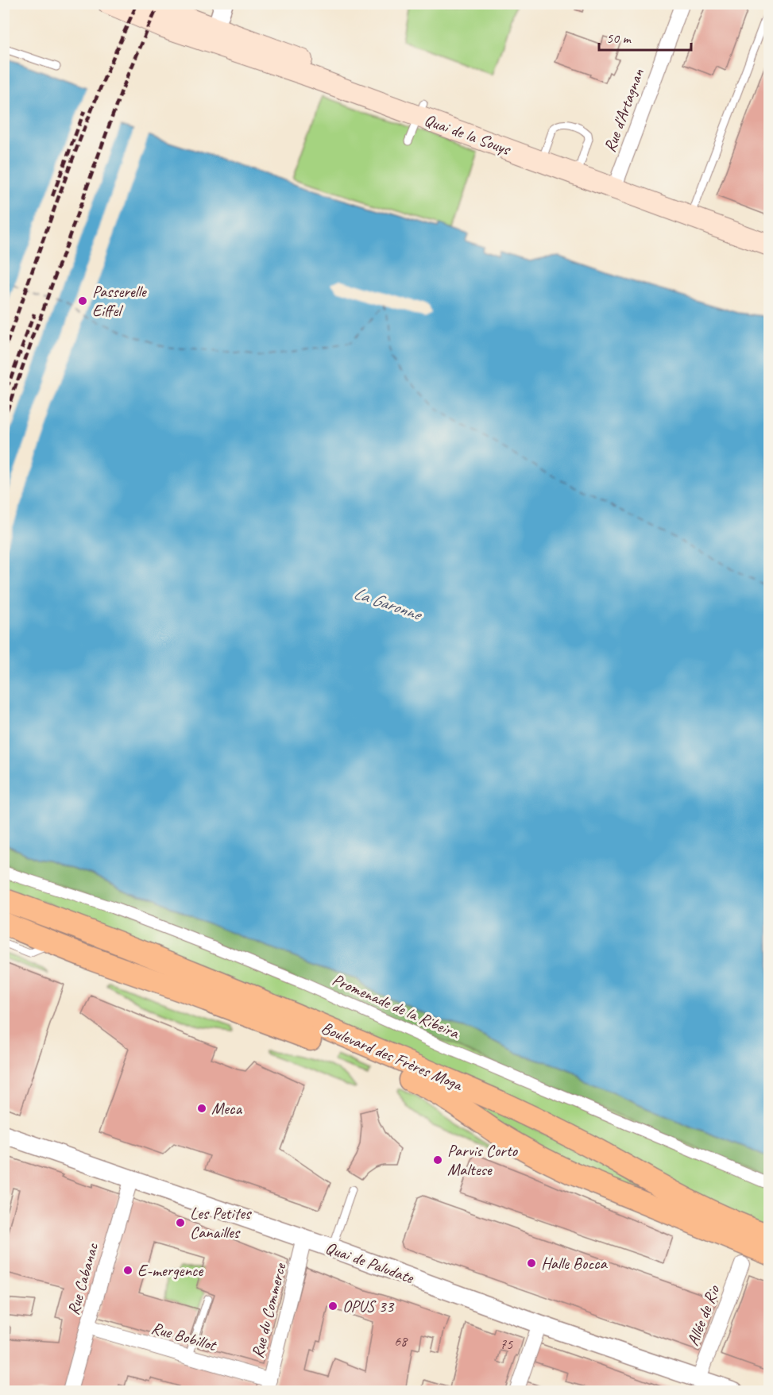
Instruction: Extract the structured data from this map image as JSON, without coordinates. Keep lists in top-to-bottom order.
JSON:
{
  "streets": {
    "main road": ["Quai de la Souys", "Boulevard des Frères Moga"],
    "street": [
      "Rue d'Artagnan",
      "Promenade de la Ribeira",
      "Quai de Paludate",
      "Rue Cabanac",
      "Rue du Commerce",
      "Allée de Rio",
      "Rue Bobillot"
    ]
  },
  "crossings": [
    ["Rue d'Artagnan", "Quai de la Souys"],
    ["Quai de Paludate", "Rue Cabanac"],
    ["Quai de Paludate", "Rue du Commerce"],
    ["Quai de Paludate", "Allée de Rio"],
    ["Rue Cabanac", "Rue Bobillot"],
    ["Rue du Commerce", "Rue Bobillot"]
  ],
  "water": ["La Garonne"],
  "places": [
    "Passerelle Eiffel",
    "Meca",
    "Parvis Corto Maltese",
    "Les Petites Canailles",
    "Halle Bocca",
    "E-mergence",
    "OPUS 33"
  ],
  "house_numbers": ["68", "75"],
  "scale_bar": "50 m"
}
